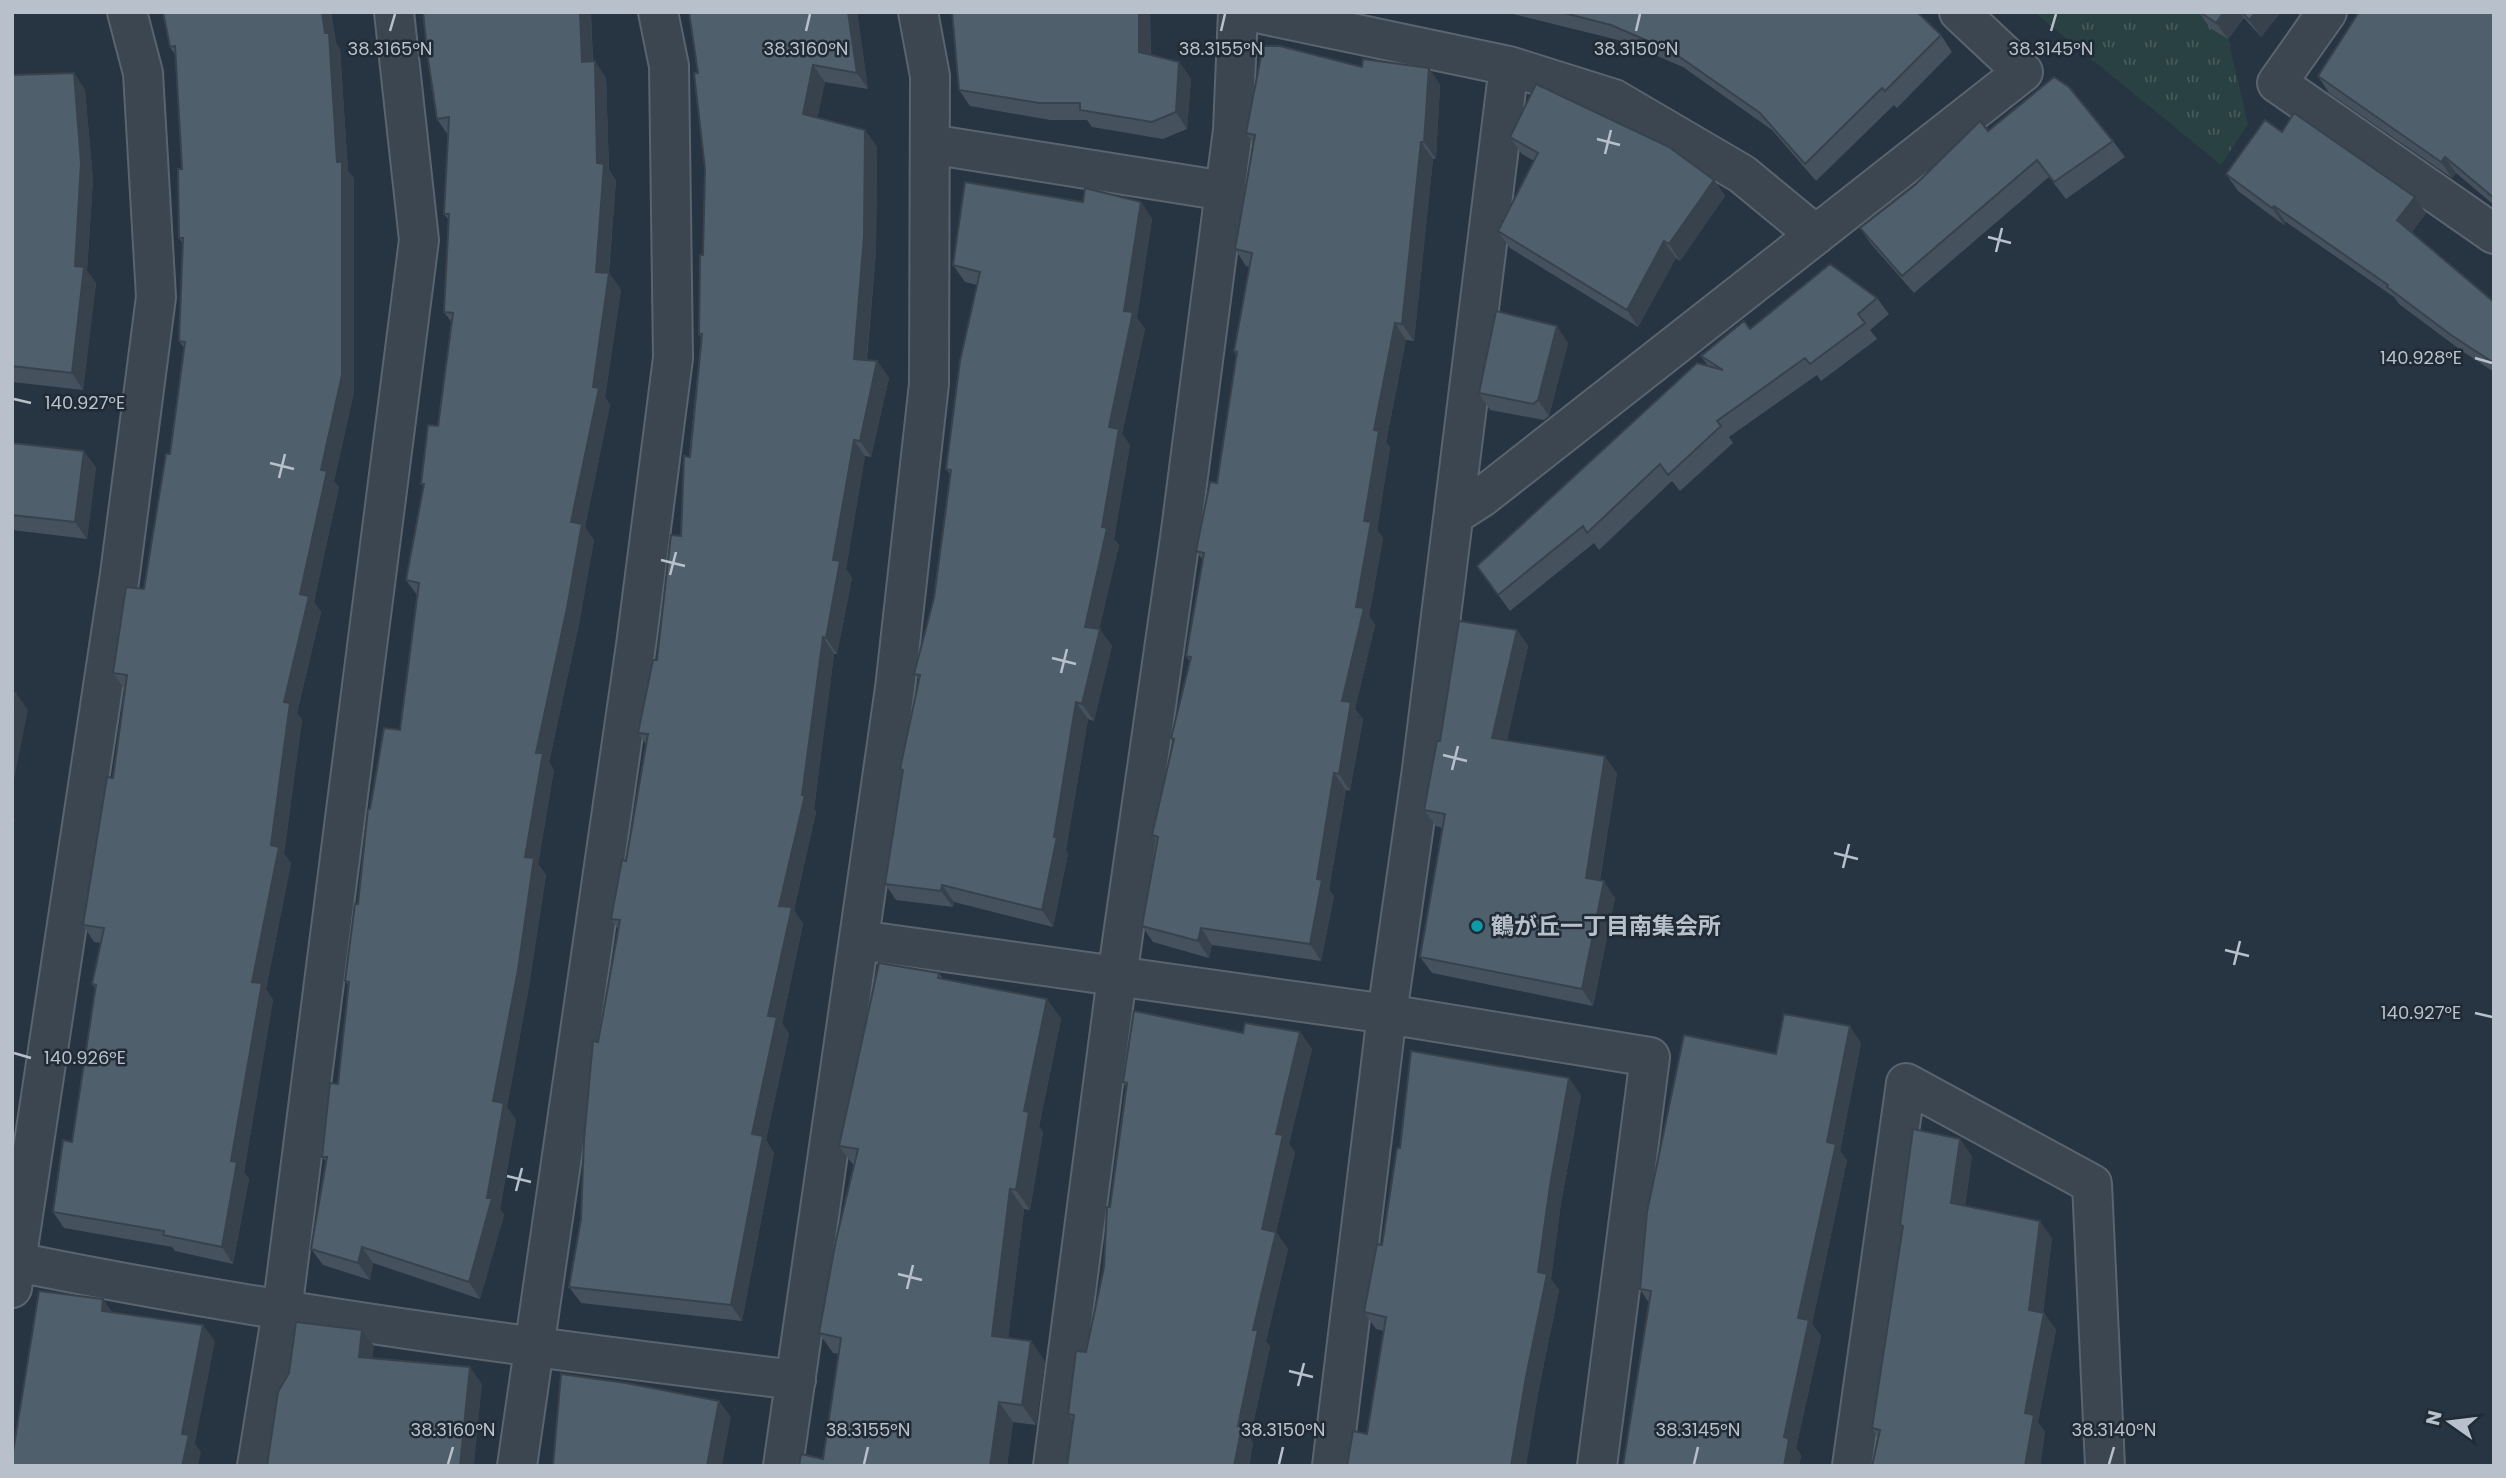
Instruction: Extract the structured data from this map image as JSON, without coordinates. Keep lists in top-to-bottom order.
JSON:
{
  "places": ["鶴が丘一丁目南集会所"],
  "north": "left",
  "coordinates": [
    "38.3165°N",
    "38.3160°N",
    "38.3155°N",
    "38.3150°N",
    "38.3145°N",
    "140.928°E",
    "140.927°E",
    "140.926°E",
    "38.3140°N"
  ]
}
